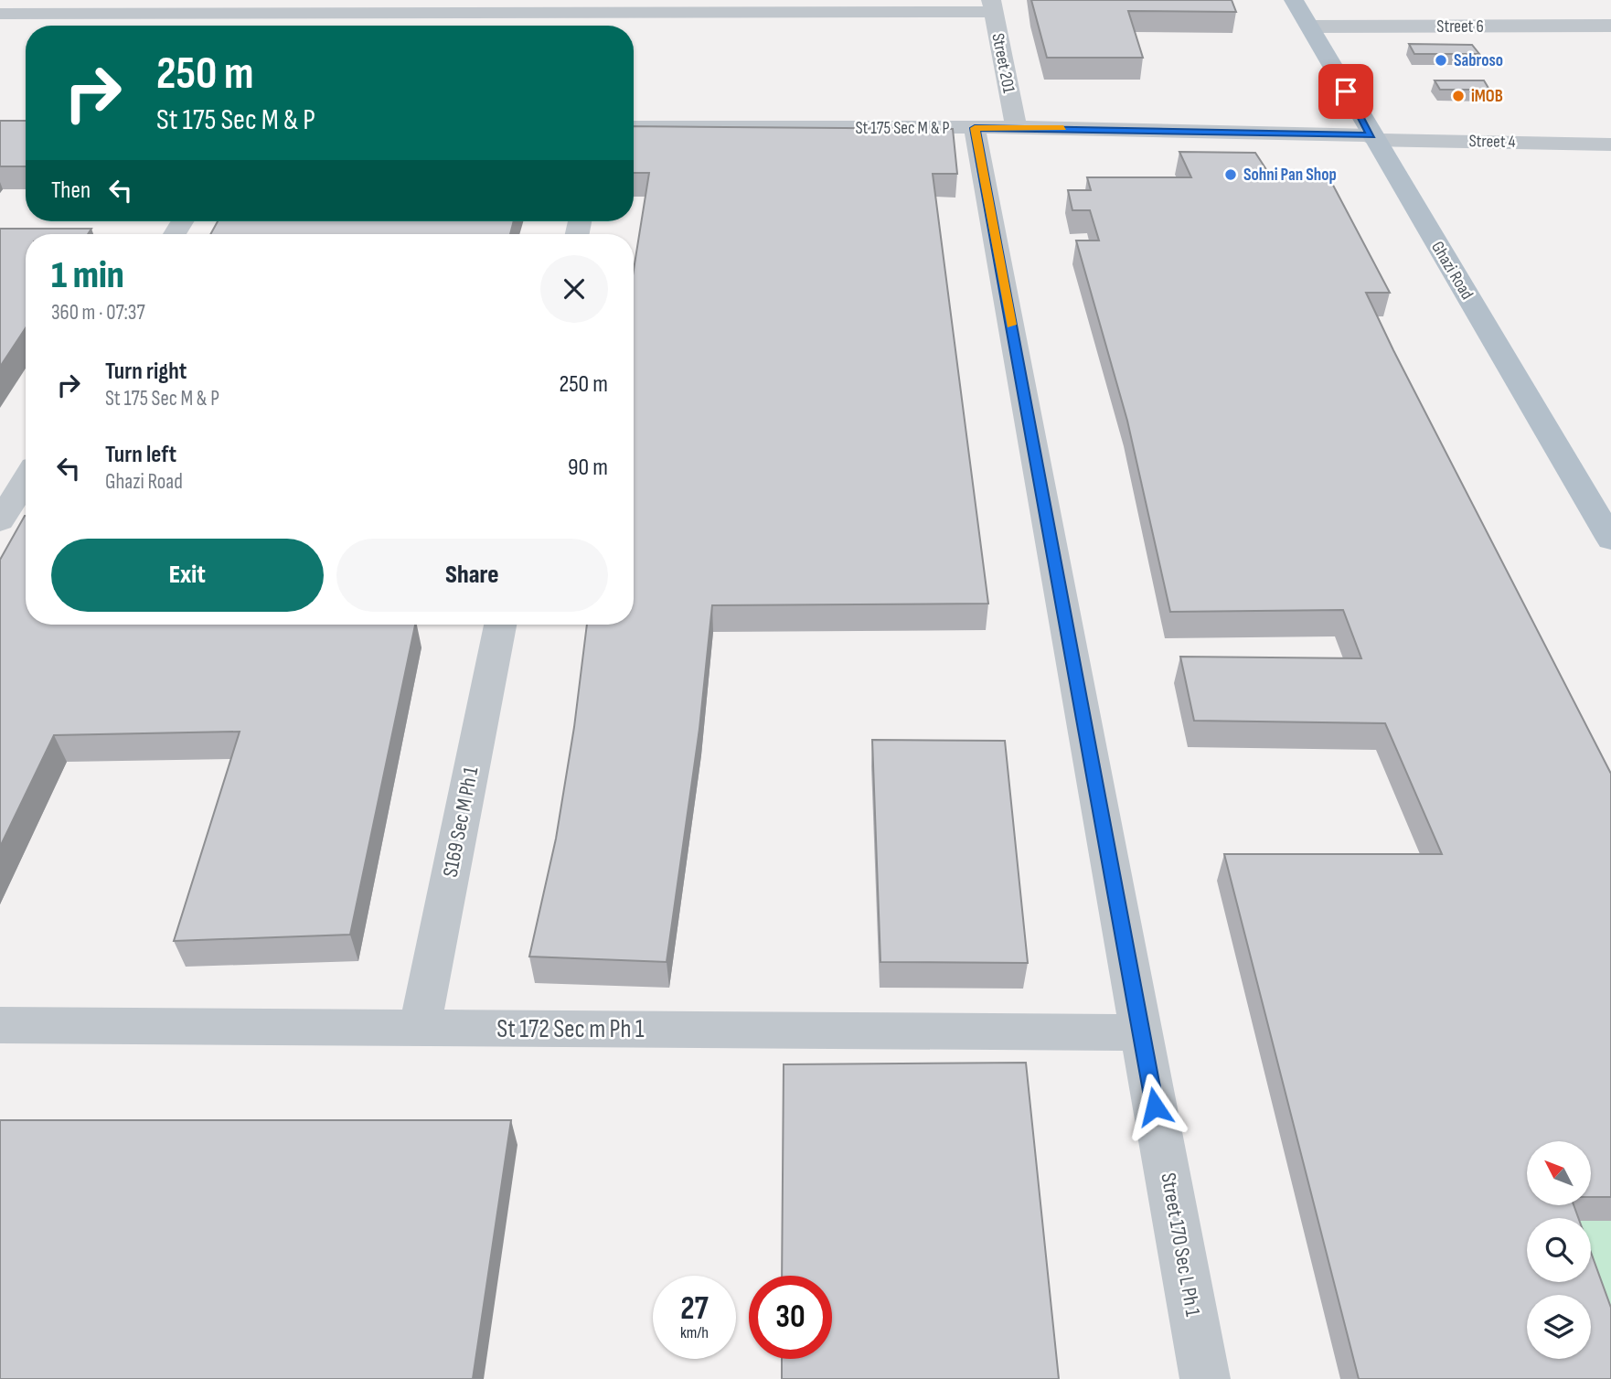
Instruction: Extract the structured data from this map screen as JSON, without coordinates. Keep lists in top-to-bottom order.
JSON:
{
  "streets": {
    "main road": ["Ghazi Road"],
    "street": [
      "Street 6",
      "Street 201",
      "St 175 Sec M & P",
      "Street 4",
      "S169 Sec M Ph 1",
      "St 172 Sec m Ph 1",
      "Street 170 Sec L Ph 1"
    ]
  },
  "crossings": [
    ["Street 6", "Ghazi Road"],
    ["Street 201", "St 175 Sec M & P"],
    ["St 175 Sec M & P", "Street 4"],
    ["St 175 Sec M & P", "Ghazi Road"],
    ["St 175 Sec M & P", "Street 170 Sec L Ph 1"],
    ["Street 4", "Ghazi Road"],
    ["S169 Sec M Ph 1", "St 172 Sec m Ph 1"],
    ["St 172 Sec m Ph 1", "Street 170 Sec L Ph 1"]
  ],
  "places": ["Sabroso", "iMOB", "Sohni Pan Shop"],
  "north": "top left",
  "page": {
    "turn": ["250 m", "St 175 Sec M & P"],
    "then": "Then",
    "heading": ["1 min", "360 m · 07:37"],
    "list": [
      {
        "name": "Turn right",
        "note": "St 175 Sec M & P",
        "value": "250 m"
      },
      {
        "name": "Turn left",
        "note": "Ghazi Road",
        "value": "90 m"
      }
    ],
    "buttons": ["Exit", "Share"],
    "speed": "27 km/h",
    "limit": "30"
  }
}
